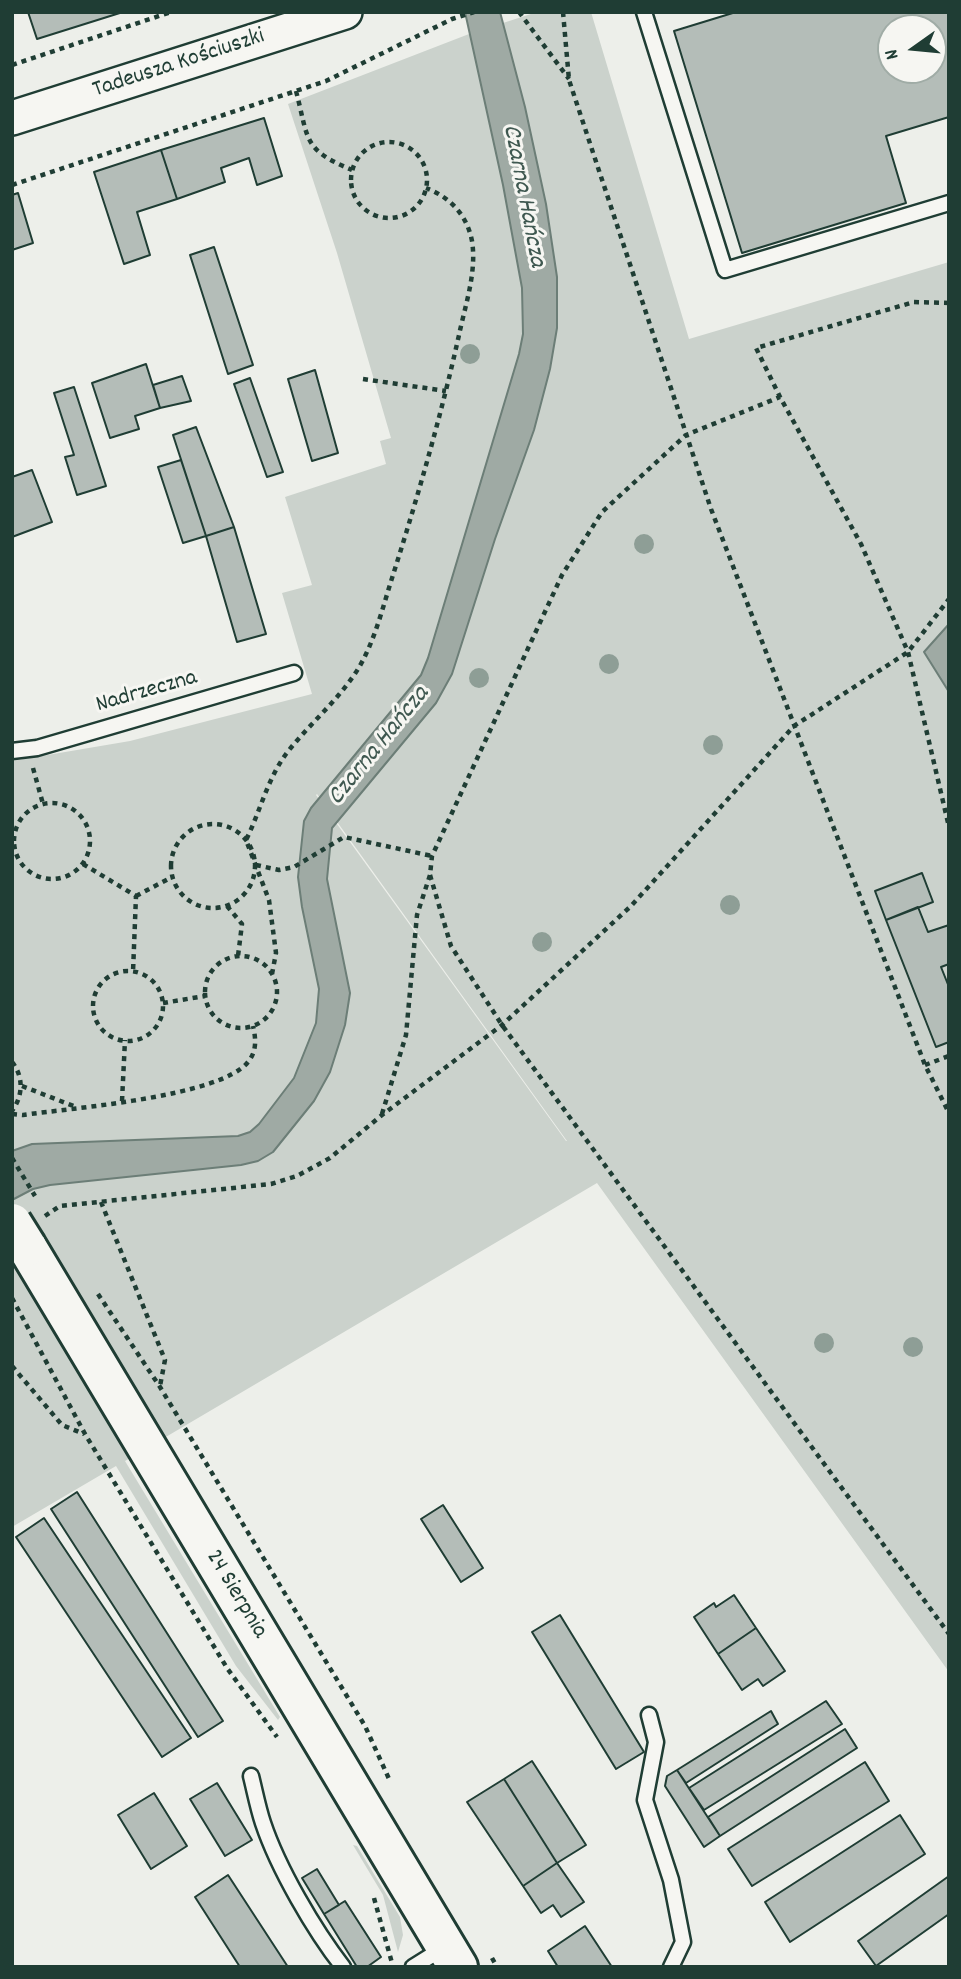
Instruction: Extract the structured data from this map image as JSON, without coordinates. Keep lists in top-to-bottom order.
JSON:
{
  "streets": {
    "main road": ["24 Sierpnia"],
    "street": ["Tadeusza Kościuszki"],
    "lane": ["Nadrzeczna"]
  },
  "water": ["Czarna Hańcza"],
  "north": "left"
}
